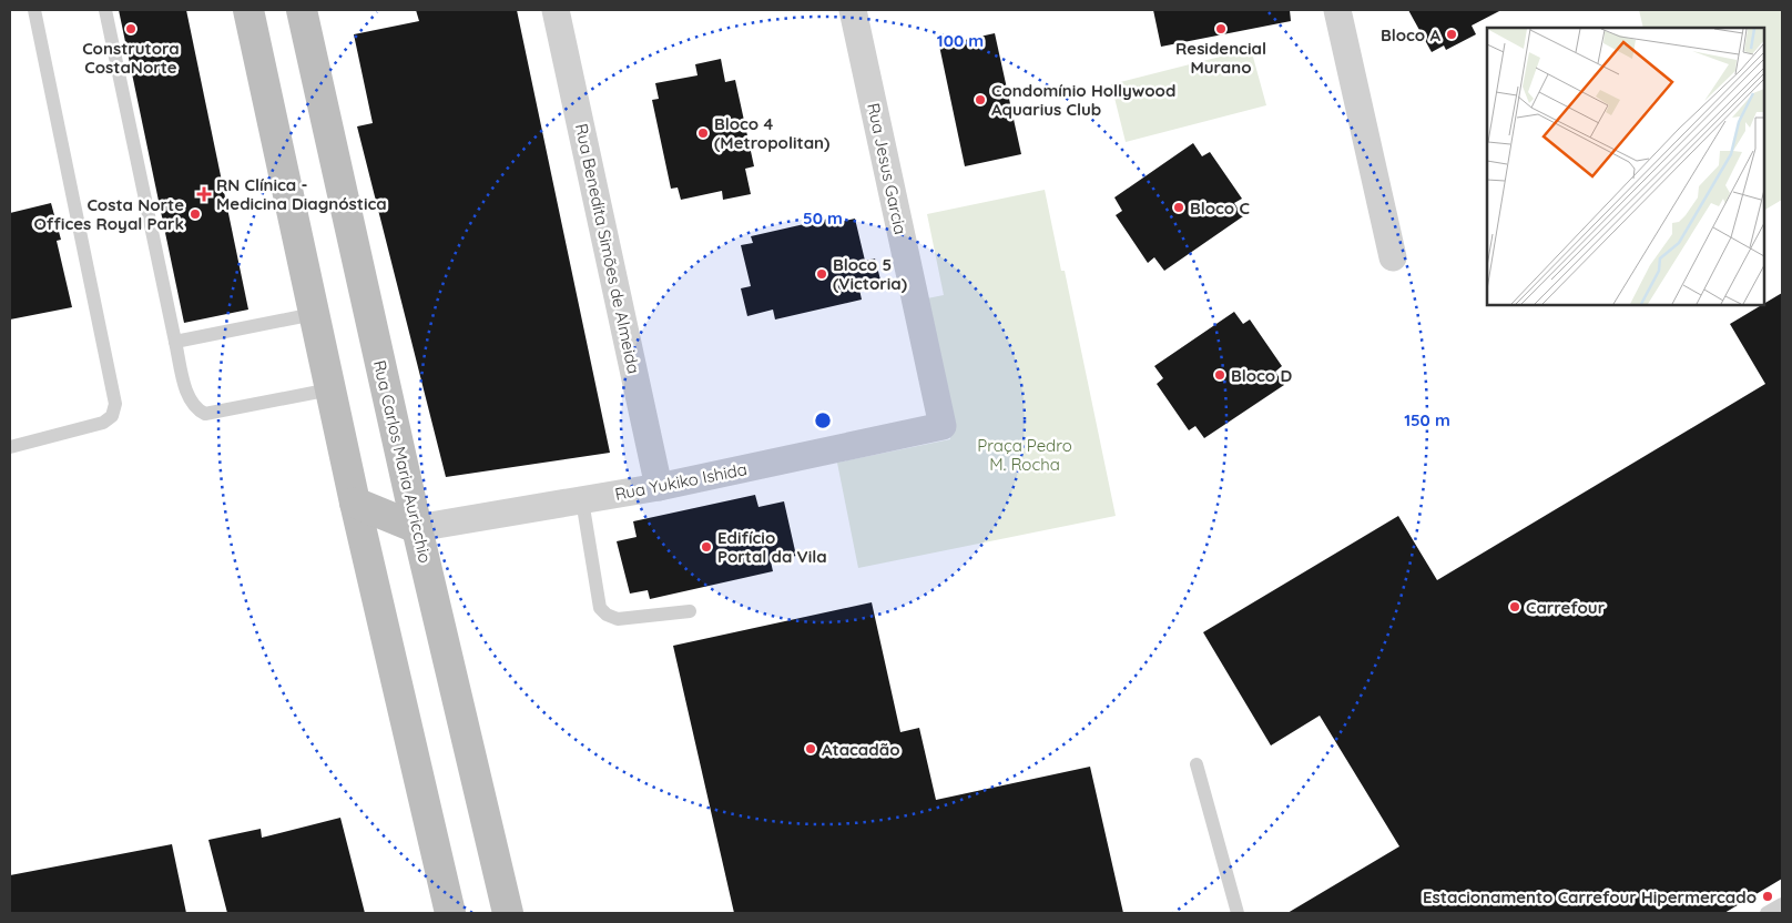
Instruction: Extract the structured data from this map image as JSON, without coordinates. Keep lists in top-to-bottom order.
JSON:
{
  "streets": {
    "main road": ["Rua Carlos Maria Auricchio"],
    "street": ["Rua Jesus Garcia", "Rua Benedita Simões de Almeida", "Rua Yukiko Ishida"]
  },
  "crossings": [
    ["Rua Jesus Garcia", "Rua Yukiko Ishida"],
    ["Rua Benedita Simões de Almeida", "Rua Yukiko Ishida"],
    ["Rua Carlos Maria Auricchio", "Rua Yukiko Ishida"]
  ],
  "parks": ["Praça Pedro M. Rocha"],
  "places": {
    "other": [
      "Construtora CostaNorte",
      "Residencial Murano",
      "Bloco A",
      "Condomínio Hollywood Aquarius Club",
      "Bloco 4 (Metropolitan)",
      "Bloco C",
      "Costa Norte Offices Royal Park",
      "Bloco 5 (Victoria)",
      "Bloco D",
      "Edifício Portal da Vila",
      "Carrefour",
      "Atacadão",
      "Estacionamento Carrefour Hipermercado"
    ],
    "health": ["RN Clínica - Medicina Diagnóstica"]
  },
  "rings": ["100 m", "50 m", "150 m"]
}
